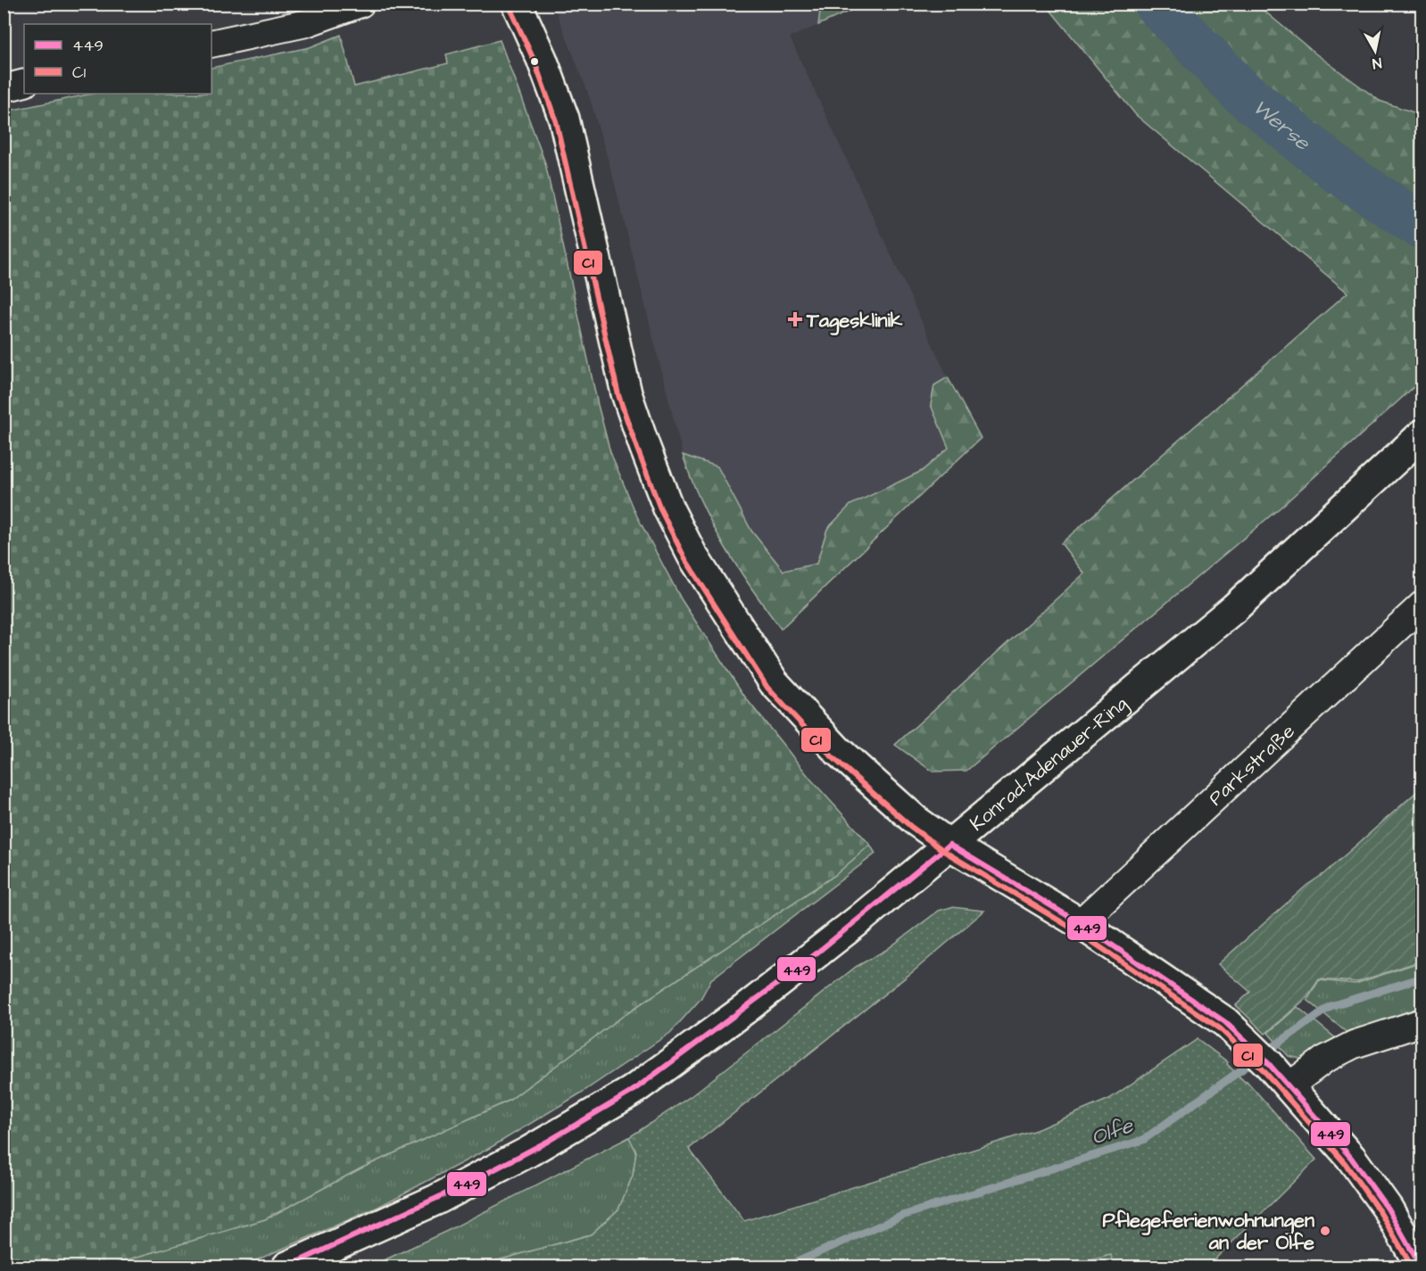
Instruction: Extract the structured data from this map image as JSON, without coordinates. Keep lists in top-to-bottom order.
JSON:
{
  "streets": {
    "street": ["Konrad-Adenauer-Ring", "Parkstraße"]
  },
  "water": ["Werse", "Olfe"],
  "places": {
    "health": ["Tagesklinik"],
    "other": ["Pflegeferienwohnungen an der Olfe"]
  },
  "lines": ["transit line C1", "transit line 449"],
  "legend": ["449", "C1"],
  "north": "bottom"
}
